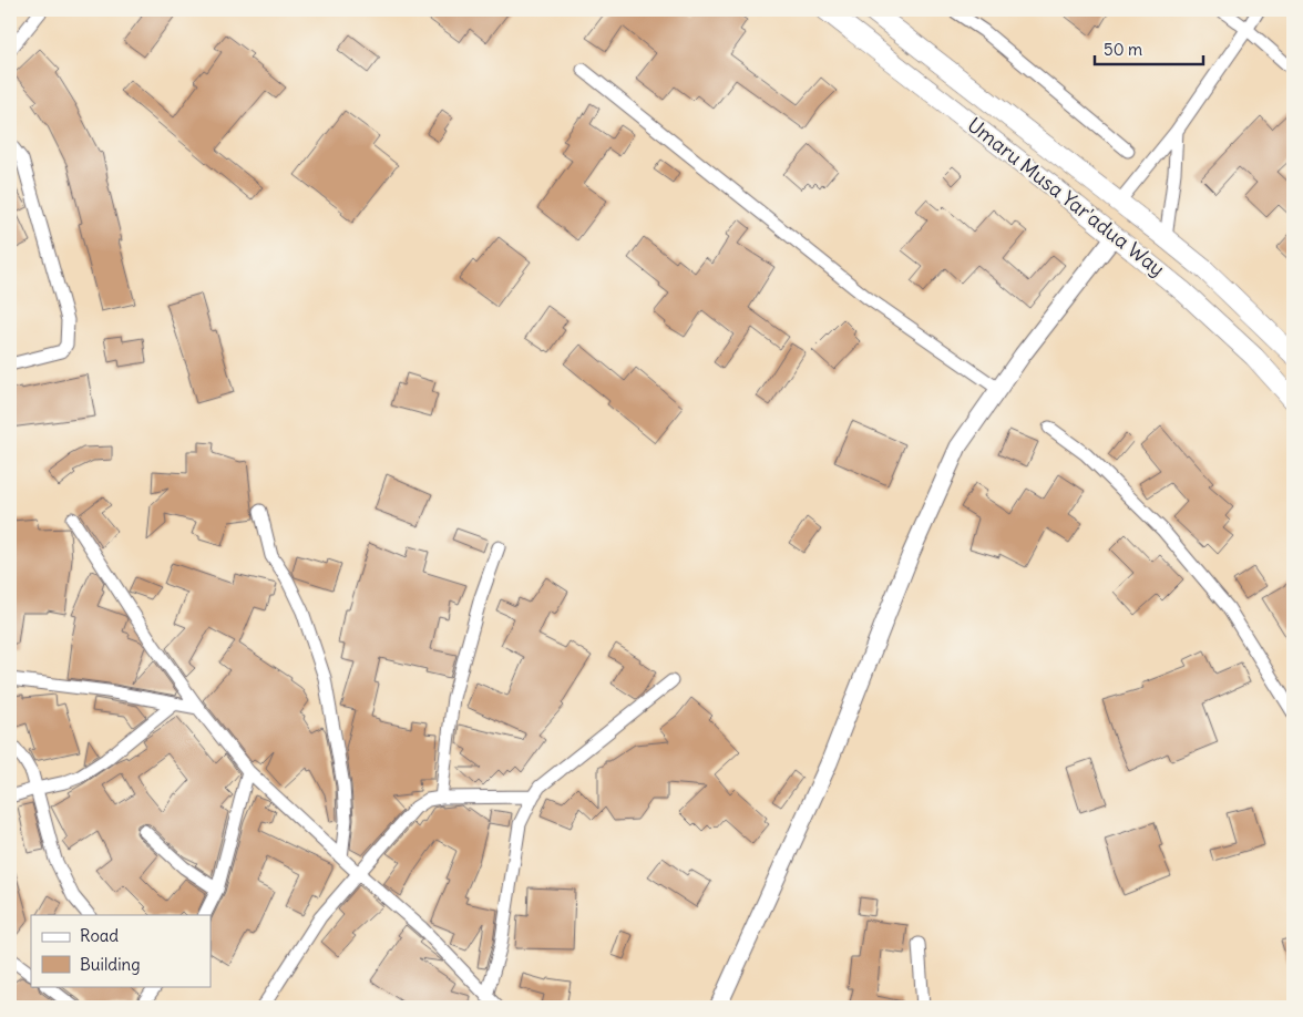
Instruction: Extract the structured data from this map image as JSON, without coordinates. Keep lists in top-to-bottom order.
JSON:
{
  "streets": {
    "main road": ["Umaru Musa Yar'adua Way"]
  },
  "legend": ["Road", "Building"],
  "scale_bar": "50 m"
}
